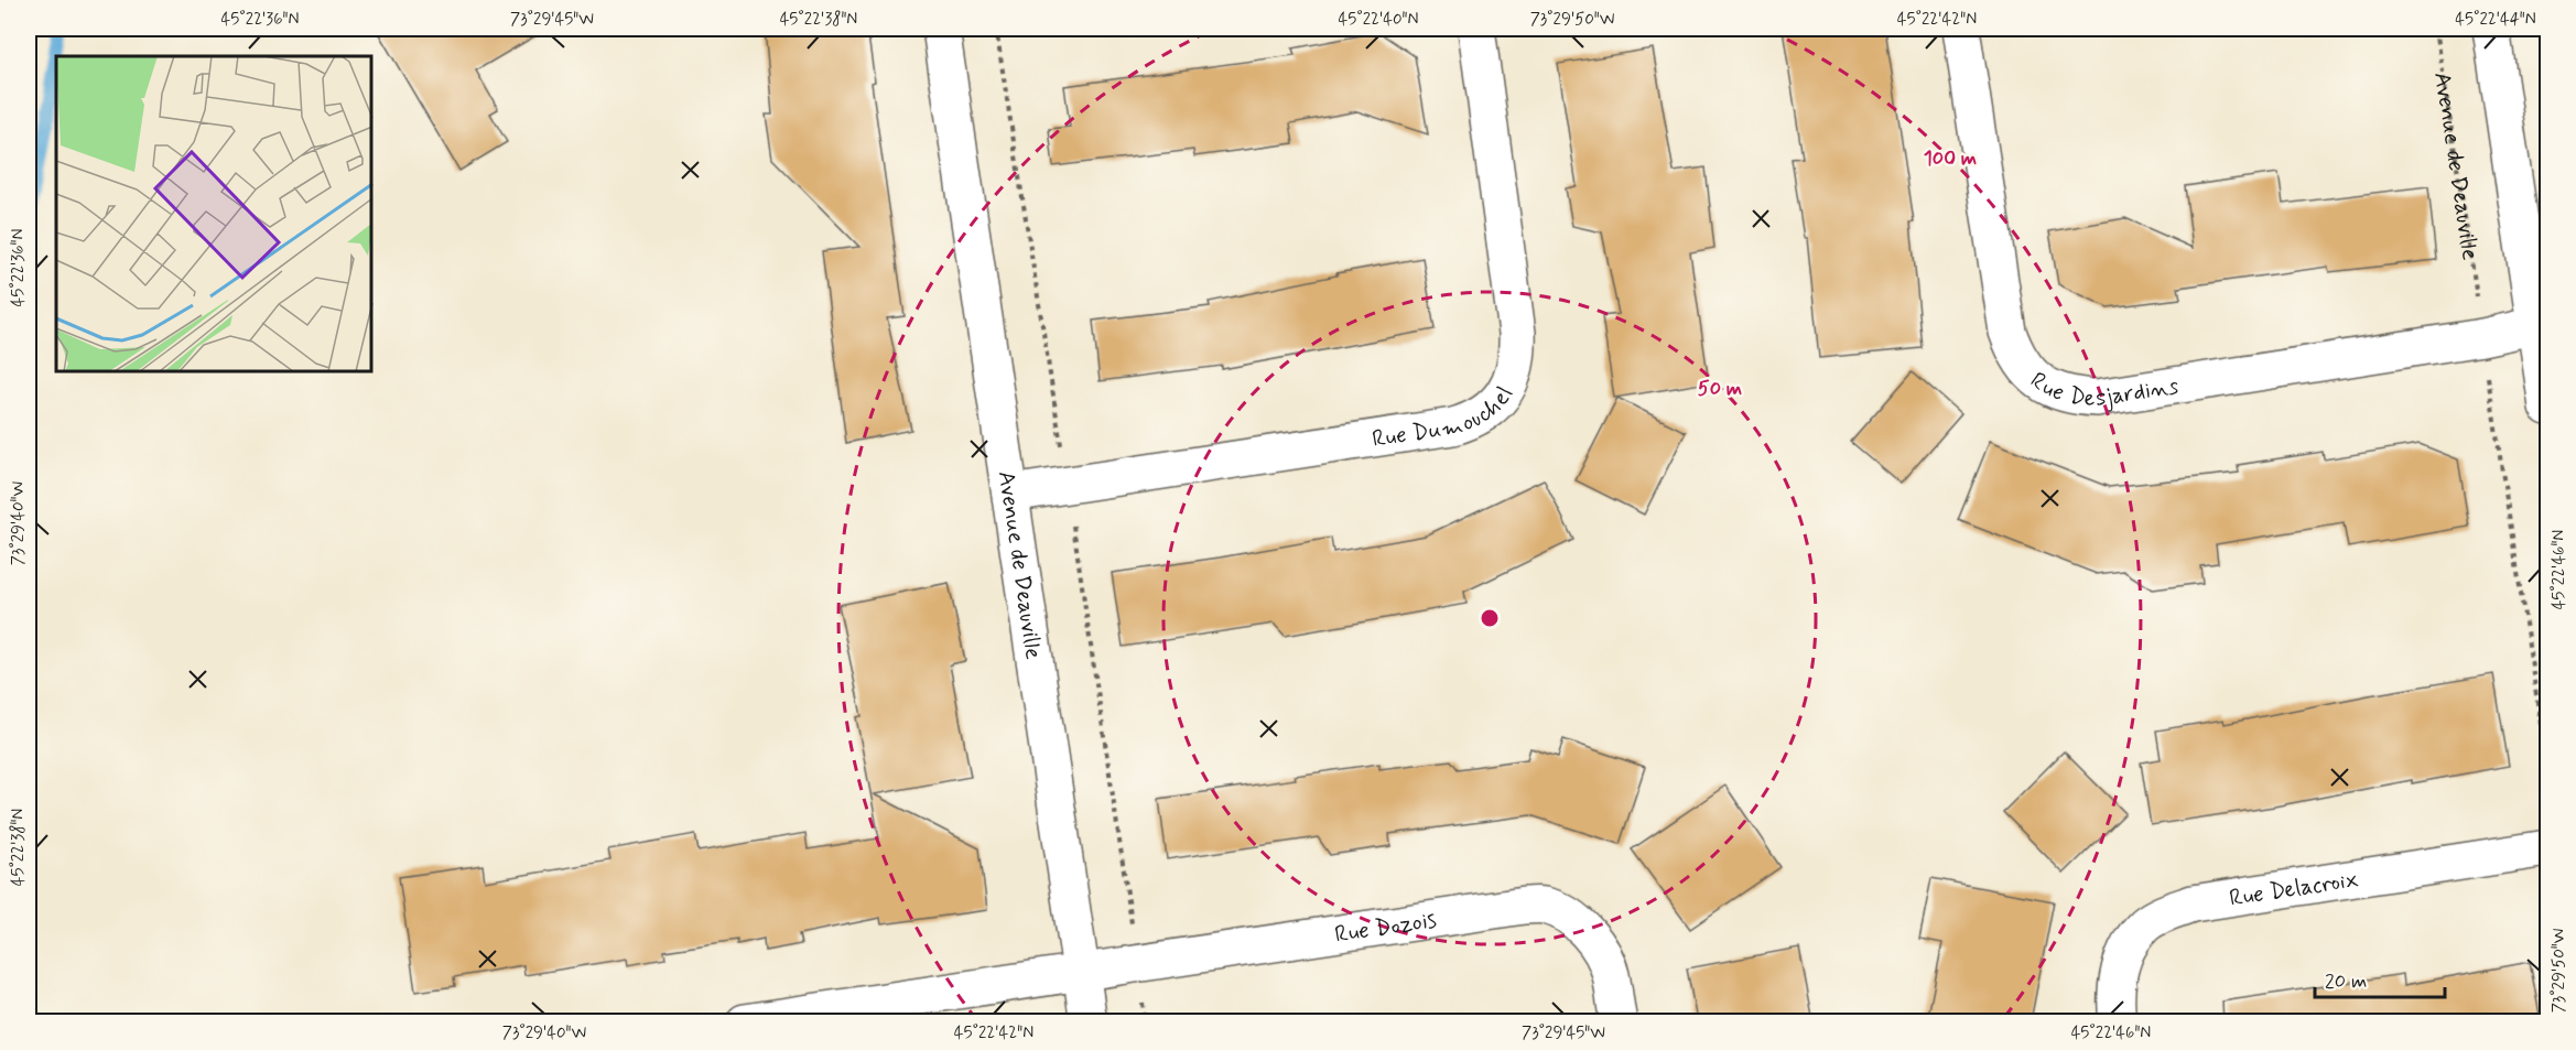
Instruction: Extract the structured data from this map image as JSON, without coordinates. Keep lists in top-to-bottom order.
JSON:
{
  "streets": {
    "street": [
      "Avenue de Deauville",
      "Rue Desjardins",
      "Rue Dumouchel",
      "Rue Delacroix",
      "Rue Dozois"
    ]
  },
  "crossings": [
    ["Avenue de Deauville", "Rue Dumouchel"],
    ["Avenue de Deauville", "Rue Dozois"]
  ],
  "scale_bar": "20 m",
  "coordinates": [
    "45°22'36\"N",
    "73°29'45\"W",
    "45°22'38\"N",
    "45°22'40\"N",
    "73°29'50\"W",
    "45°22'42\"N",
    "45°22'44\"N",
    "73°29'40\"W",
    "45°22'46\"N"
  ],
  "rings": ["100 m", "50 m"]
}
